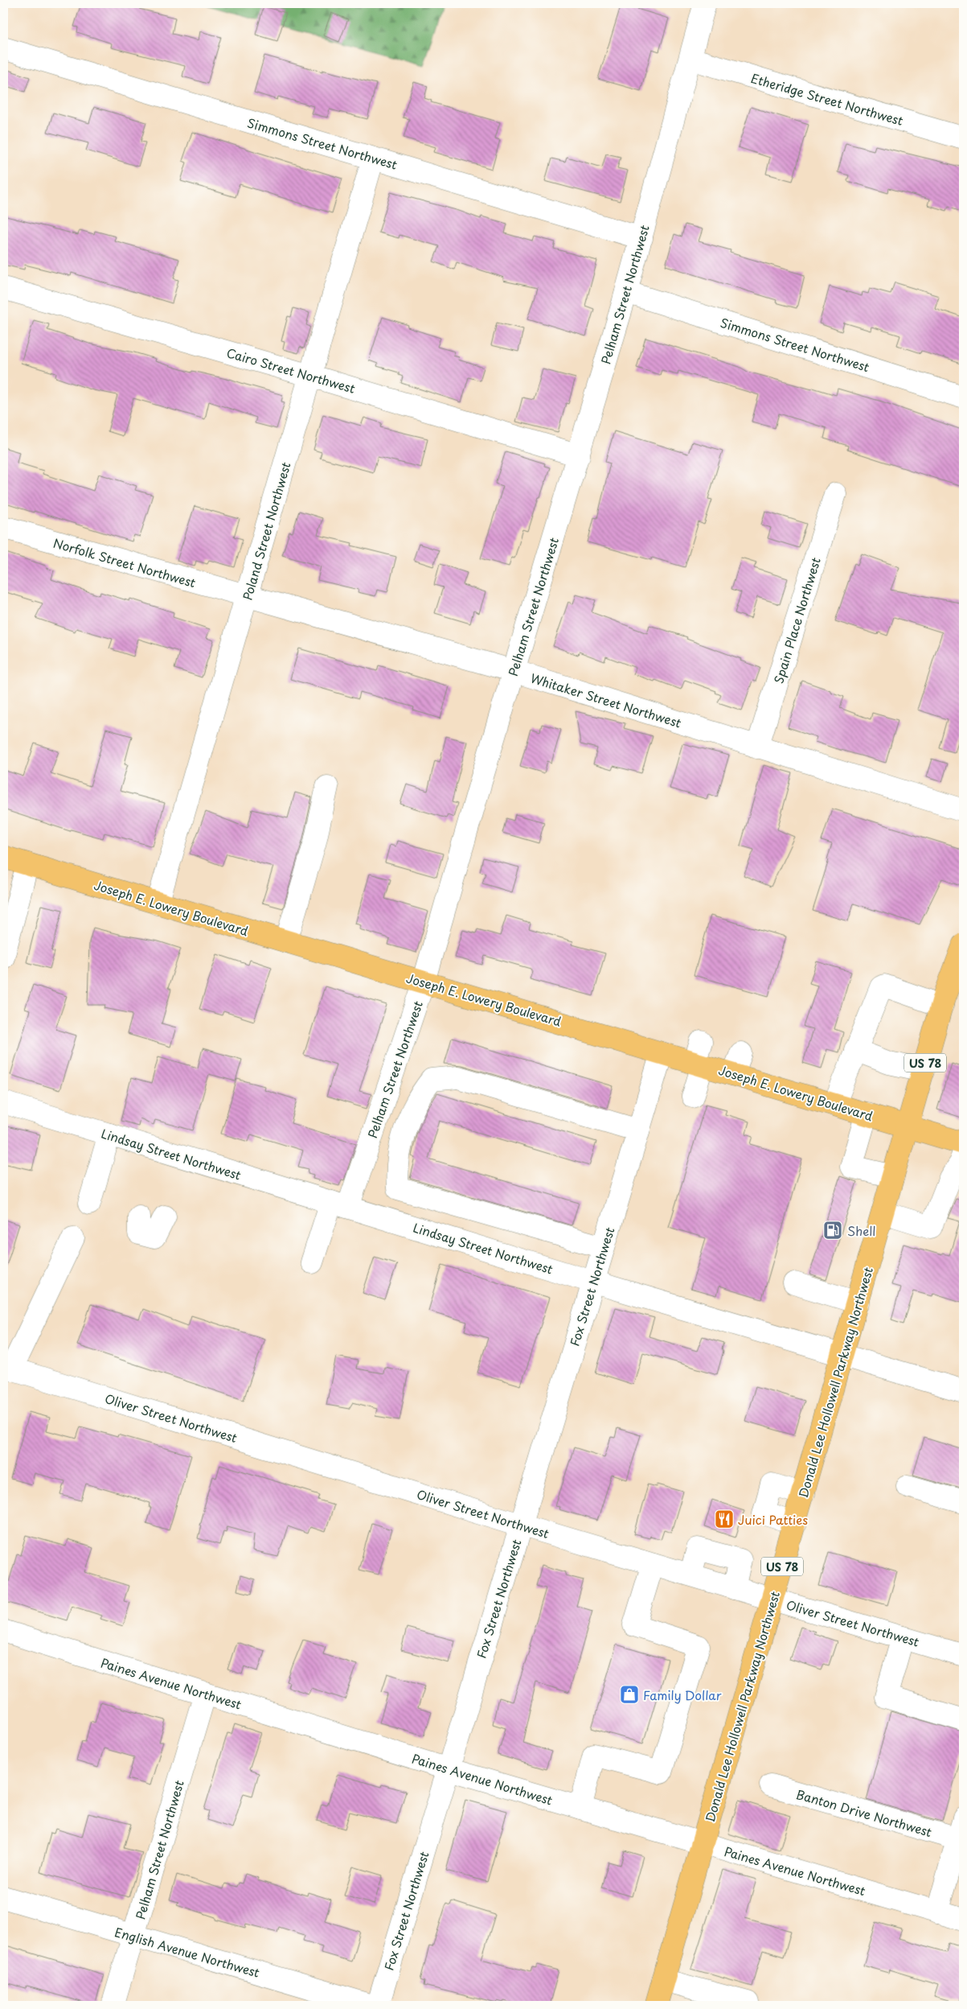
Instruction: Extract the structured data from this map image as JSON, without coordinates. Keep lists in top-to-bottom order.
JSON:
{
  "streets": {
    "main road": ["Joseph E. Lowery Boulevard", "US 78", "Donald Lee Hollowell Parkway Northwest"],
    "street": [
      "Etheridge Street Northwest",
      "Simmons Street Northwest",
      "Pelham Street Northwest",
      "Cairo Street Northwest",
      "Poland Street Northwest",
      "Norfolk Street Northwest",
      "Spain Place Northwest",
      "Whitaker Street Northwest",
      "Lindsay Street Northwest",
      "Fox Street Northwest",
      "Oliver Street Northwest",
      "Paines Avenue Northwest",
      "Banton Drive Northwest",
      "English Avenue Northwest"
    ]
  },
  "crossings": [
    ["Etheridge Street Northwest", "Pelham Street Northwest"],
    ["Simmons Street Northwest", "Pelham Street Northwest"],
    ["Simmons Street Northwest", "Poland Street Northwest"],
    ["Pelham Street Northwest", "Cairo Street Northwest"],
    ["Pelham Street Northwest", "Whitaker Street Northwest"],
    ["Pelham Street Northwest", "Joseph E. Lowery Boulevard"],
    ["Pelham Street Northwest", "Lindsay Street Northwest"],
    ["Pelham Street Northwest", "Paines Avenue Northwest"],
    ["Pelham Street Northwest", "English Avenue Northwest"],
    ["Cairo Street Northwest", "Poland Street Northwest"],
    ["Poland Street Northwest", "Norfolk Street Northwest"],
    ["Poland Street Northwest", "Whitaker Street Northwest"],
    ["Poland Street Northwest", "Joseph E. Lowery Boulevard"],
    ["Norfolk Street Northwest", "Whitaker Street Northwest"],
    ["Spain Place Northwest", "Whitaker Street Northwest"],
    ["Joseph E. Lowery Boulevard", "Fox Street Northwest"],
    ["Joseph E. Lowery Boulevard", "Donald Lee Hollowell Parkway Northwest"],
    ["Lindsay Street Northwest", "Fox Street Northwest"],
    ["Lindsay Street Northwest", "Donald Lee Hollowell Parkway Northwest"],
    ["Fox Street Northwest", "Oliver Street Northwest"],
    ["Fox Street Northwest", "Paines Avenue Northwest"],
    ["Donald Lee Hollowell Parkway Northwest", "Oliver Street Northwest"],
    ["Donald Lee Hollowell Parkway Northwest", "Paines Avenue Northwest"]
  ],
  "places": {
    "fuel station": ["Shell"],
    "restaurant": ["Juici Patties"],
    "shop": ["Family Dollar"]
  }
}
